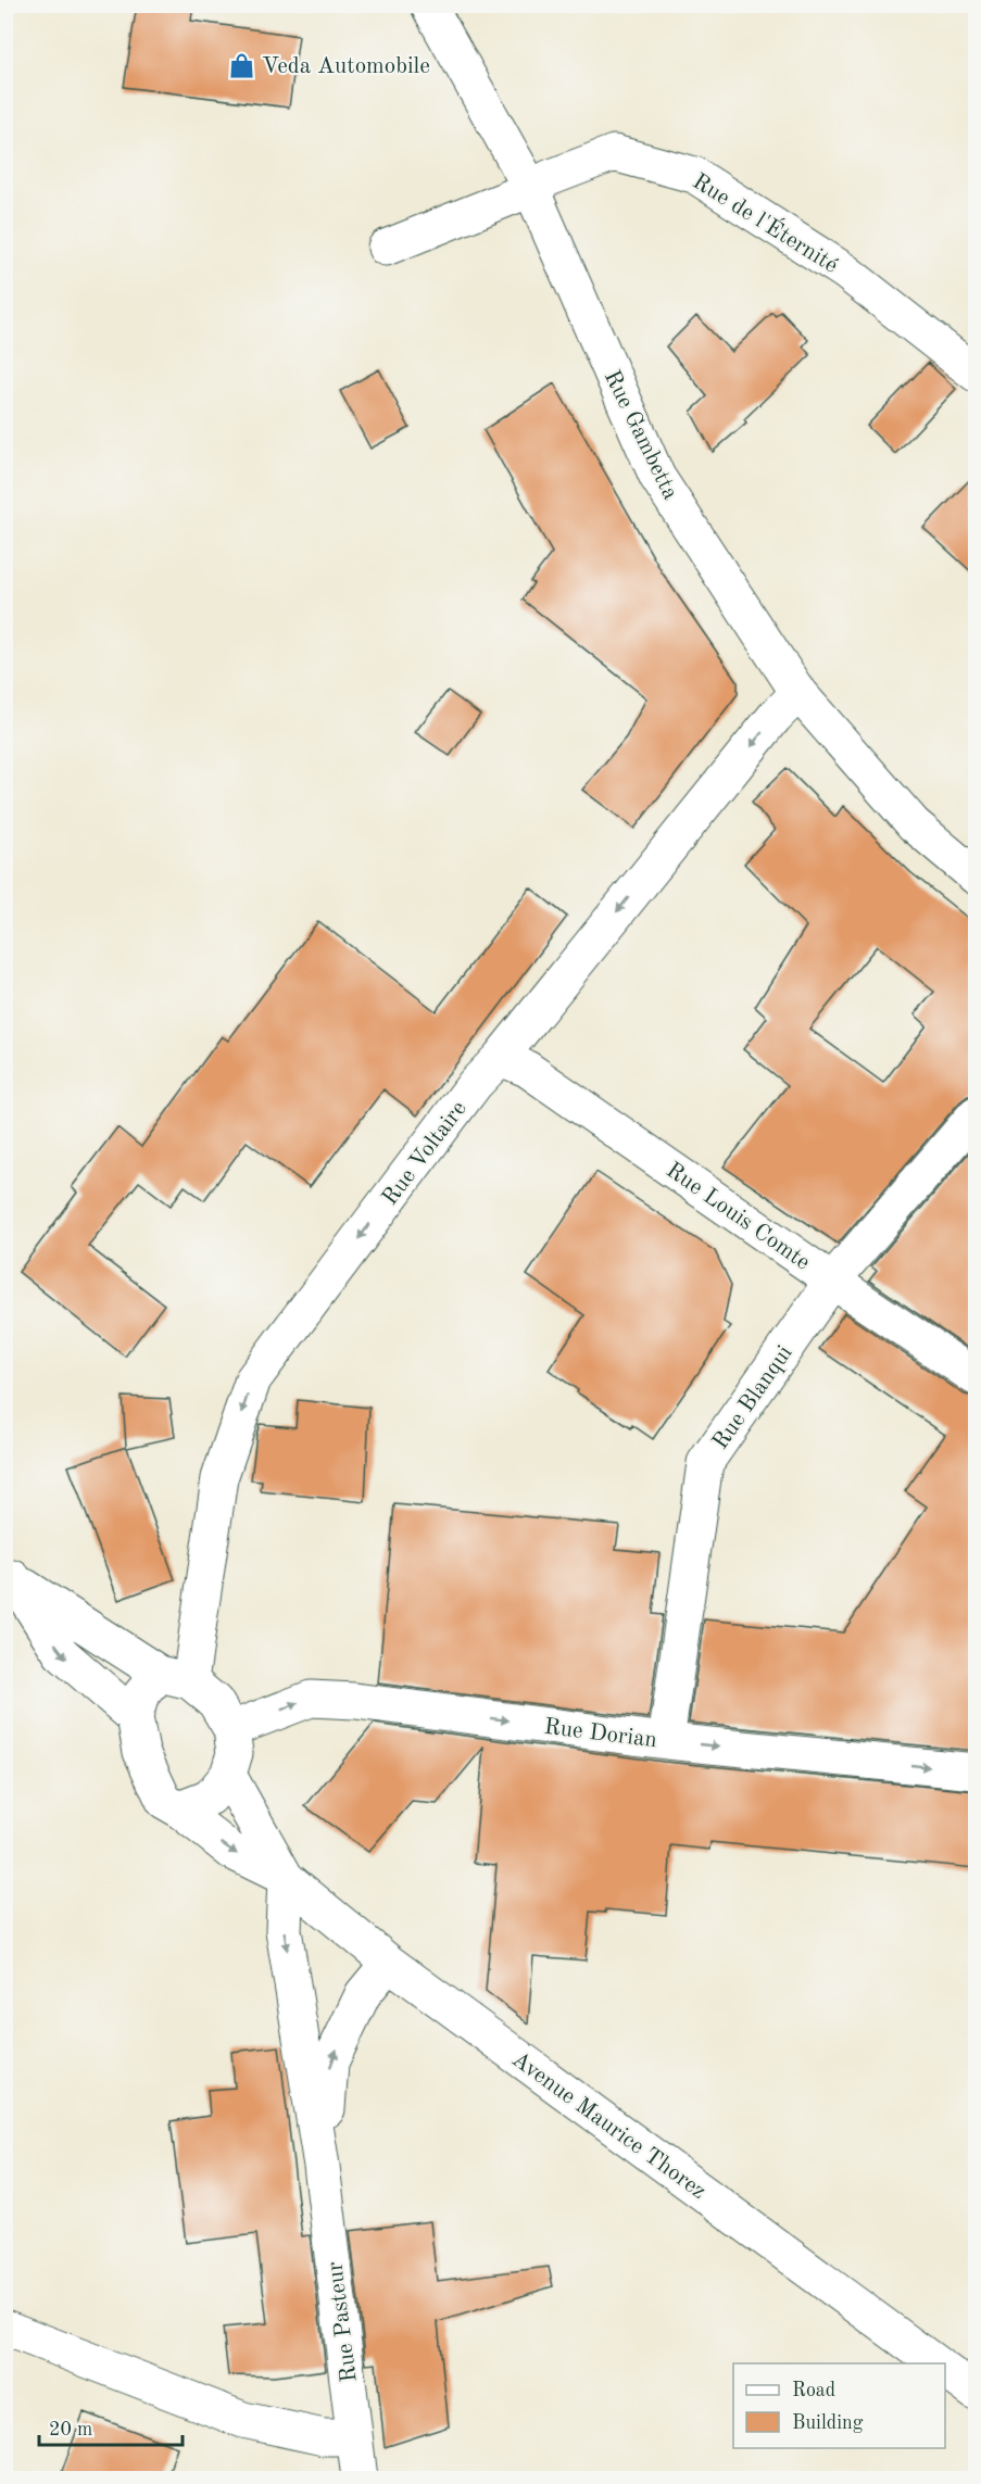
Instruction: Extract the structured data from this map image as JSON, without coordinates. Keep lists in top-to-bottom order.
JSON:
{
  "streets": {
    "street": [
      "Rue de l'Éternité",
      "Rue Gambetta",
      "Rue Voltaire",
      "Rue Louis Comte",
      "Rue Blanqui",
      "Rue Dorian",
      "Avenue Maurice Thorez",
      "Rue Pasteur"
    ]
  },
  "crossings": [
    ["Rue de l'Éternité", "Rue Gambetta"],
    ["Rue Gambetta", "Rue Voltaire"],
    ["Rue Voltaire", "Rue Louis Comte"],
    ["Rue Voltaire", "Rue Dorian"],
    ["Rue Voltaire", "Avenue Maurice Thorez"],
    ["Rue Louis Comte", "Rue Blanqui"],
    ["Rue Blanqui", "Rue Dorian"],
    ["Rue Dorian", "Avenue Maurice Thorez"],
    ["Avenue Maurice Thorez", "Rue Pasteur"]
  ],
  "one_way": ["Rue Voltaire", "Rue Dorian"],
  "places": {
    "shop": ["Veda Automobile"]
  },
  "legend": ["Road", "Building"],
  "scale_bar": "20 m"
}
